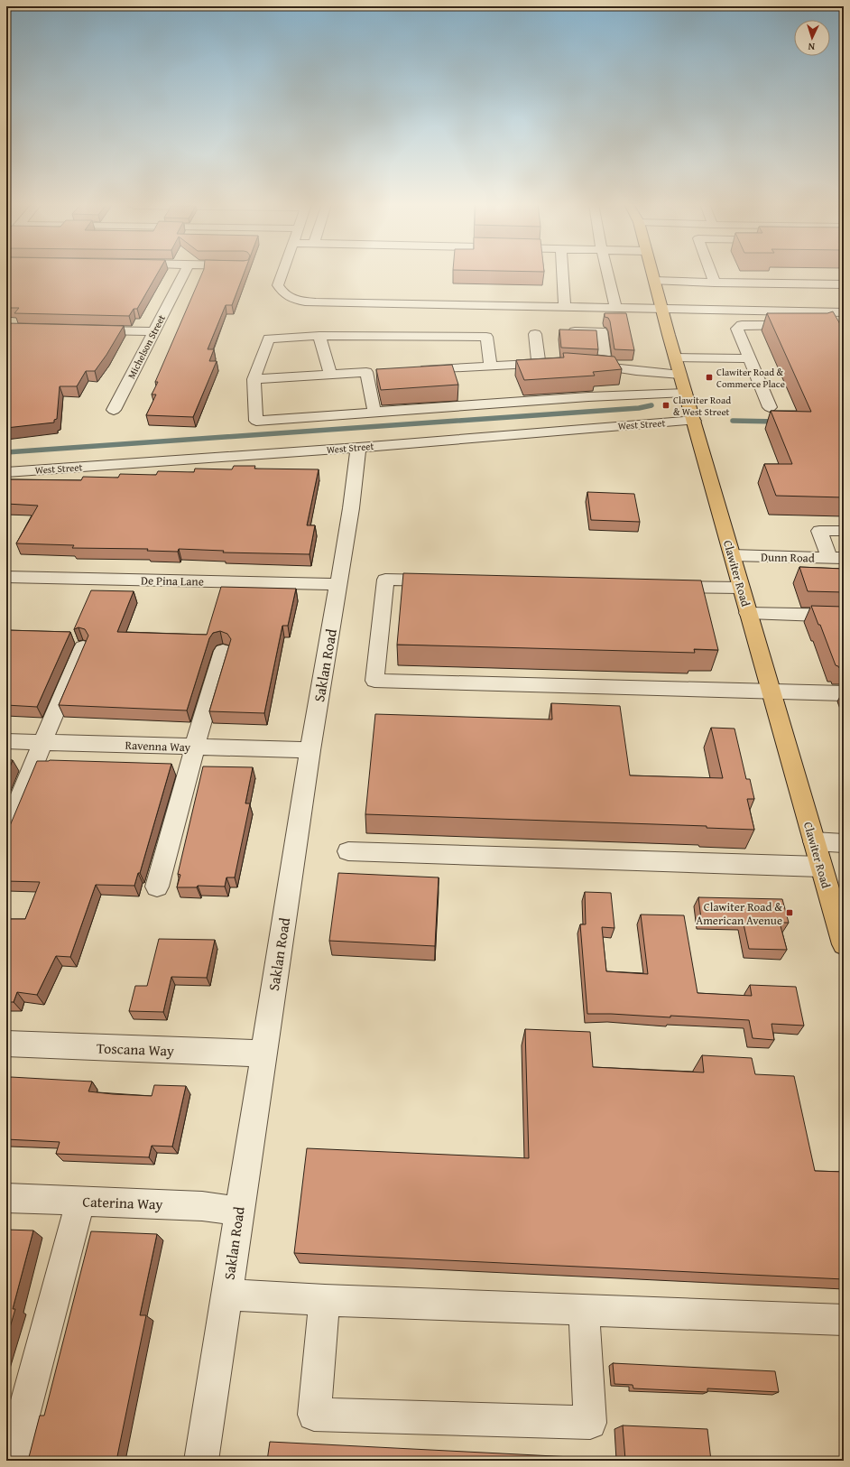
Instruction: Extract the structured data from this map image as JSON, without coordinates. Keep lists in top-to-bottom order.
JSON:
{
  "streets": {
    "main road": ["Clawiter Road"],
    "street": [
      "Michelson Street",
      "West Street",
      "Dunn Road",
      "De Pina Lane",
      "Saklan Road",
      "Ravenna Way",
      "Toscana Way",
      "Caterina Way"
    ]
  },
  "crossings": [
    ["West Street", "Clawiter Road"],
    ["West Street", "Saklan Road"],
    ["Dunn Road", "Clawiter Road"],
    ["De Pina Lane", "Saklan Road"],
    ["Saklan Road", "Ravenna Way"],
    ["Saklan Road", "Toscana Way"],
    ["Saklan Road", "Caterina Way"]
  ],
  "places": {
    "transit": ["Clawiter Road & Commerce Place", "Clawiter Road & West Street", "Clawiter Road & American Avenue"]
  },
  "north": "bottom"
}
